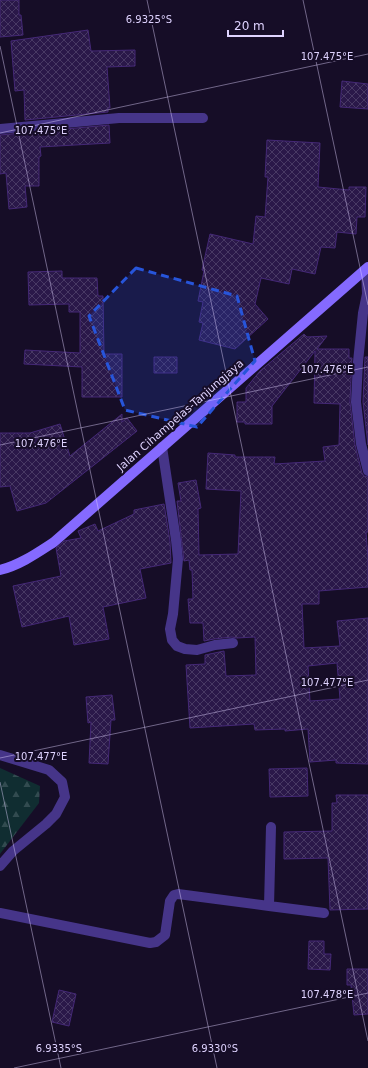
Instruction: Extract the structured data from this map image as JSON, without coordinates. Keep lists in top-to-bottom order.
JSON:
{
  "streets": {
    "main road": ["Jalan Cihampelas-Tanjungjaya"]
  },
  "scale_bar": "20 m",
  "coordinates": [
    "6.9325°S",
    "107.475°E",
    "107.476°E",
    "107.477°E",
    "107.478°E",
    "6.9335°S",
    "6.9330°S"
  ]
}
